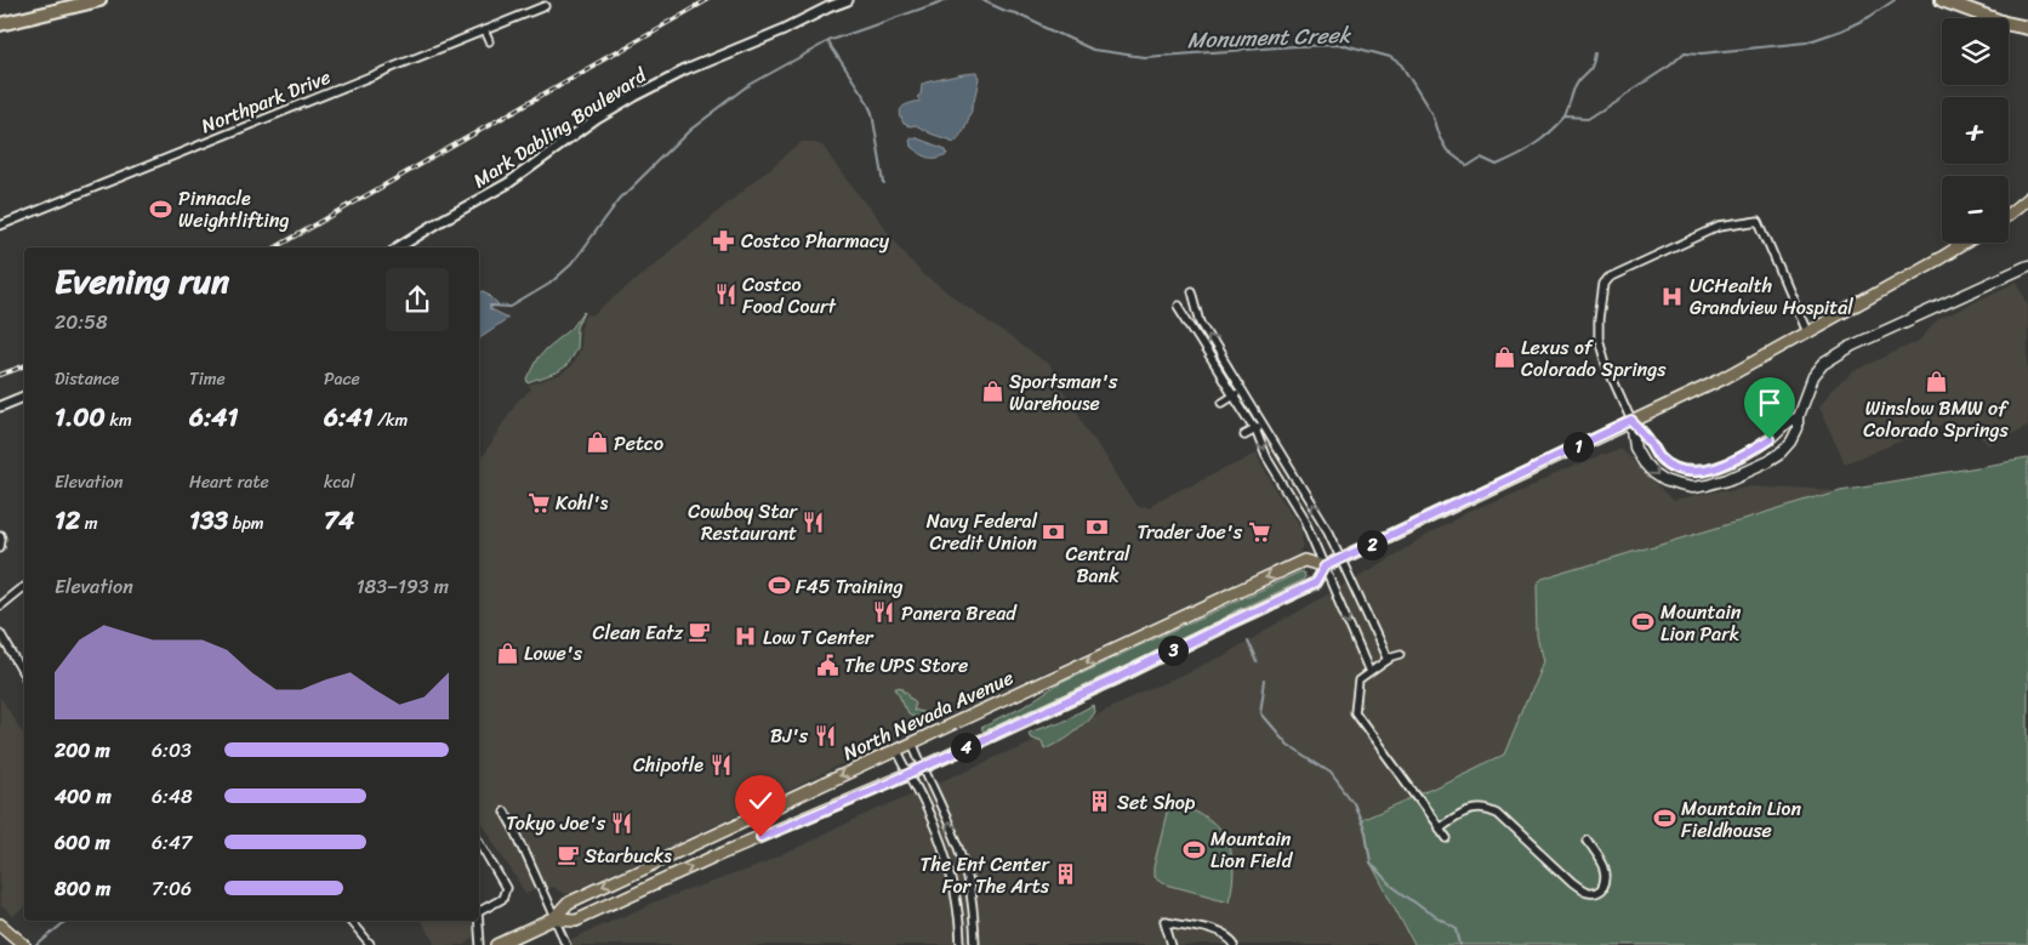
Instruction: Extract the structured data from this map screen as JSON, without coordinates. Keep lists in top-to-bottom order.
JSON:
{
  "streets": {
    "main road": ["North Nevada Avenue"],
    "street": ["Northpark Drive", "Mark Dabling Boulevard"]
  },
  "water": ["Monument Creek"],
  "places": {
    "sports": [
      "Pinnacle Weightlifting",
      "F45 Training",
      "Mountain Lion Park",
      "Mountain Lion Fieldhouse",
      "Mountain Lion Field"
    ],
    "pharmacy": ["Costco Pharmacy"],
    "restaurant": [
      "Costco Food Court",
      "Cowboy Star Restaurant",
      "Panera Bread",
      "BJ's",
      "Chipotle",
      "Tokyo Joe's"
    ],
    "hospital": ["UCHealth Grandview Hospital", "Low T Center"],
    "shop": [
      "Lexus of Colorado Springs",
      "Winslow BMW of Colorado Springs",
      "Sportsman's Warehouse",
      "Petco",
      "Lowe's"
    ],
    "supermarket": ["Kohl's", "Trader Joe's"],
    "bank": ["Central Bank", "Navy Federal Credit Union"],
    "cafe": ["Clean Eatz", "Starbucks"],
    "public building": ["The UPS Store"],
    "building": ["Set Shop", "The Ent Center For The Arts"]
  },
  "page": {
    "map_buttons": ["+", "−"],
    "heading": ["Evening run", "20:58"],
    "stats": [
      ["Distance", "1.00 km"],
      ["Time", "6:41"],
      ["Pace", "6:41 /km"],
      ["Elevation", "12 m"],
      ["Heart rate", "133 bpm"],
      ["kcal", "74"]
    ],
    "pins": [
      "1",
      "2",
      "3",
      "4"
    ],
    "chart": ["Elevation", "183–193 m"],
    "list": [
      {
        "name": "200 m",
        "note": "6:03"
      },
      {
        "name": "400 m",
        "note": "6:48"
      },
      {
        "name": "600 m",
        "note": "6:47"
      },
      {
        "name": "800 m",
        "note": "7:06"
      }
    ]
  }
}
